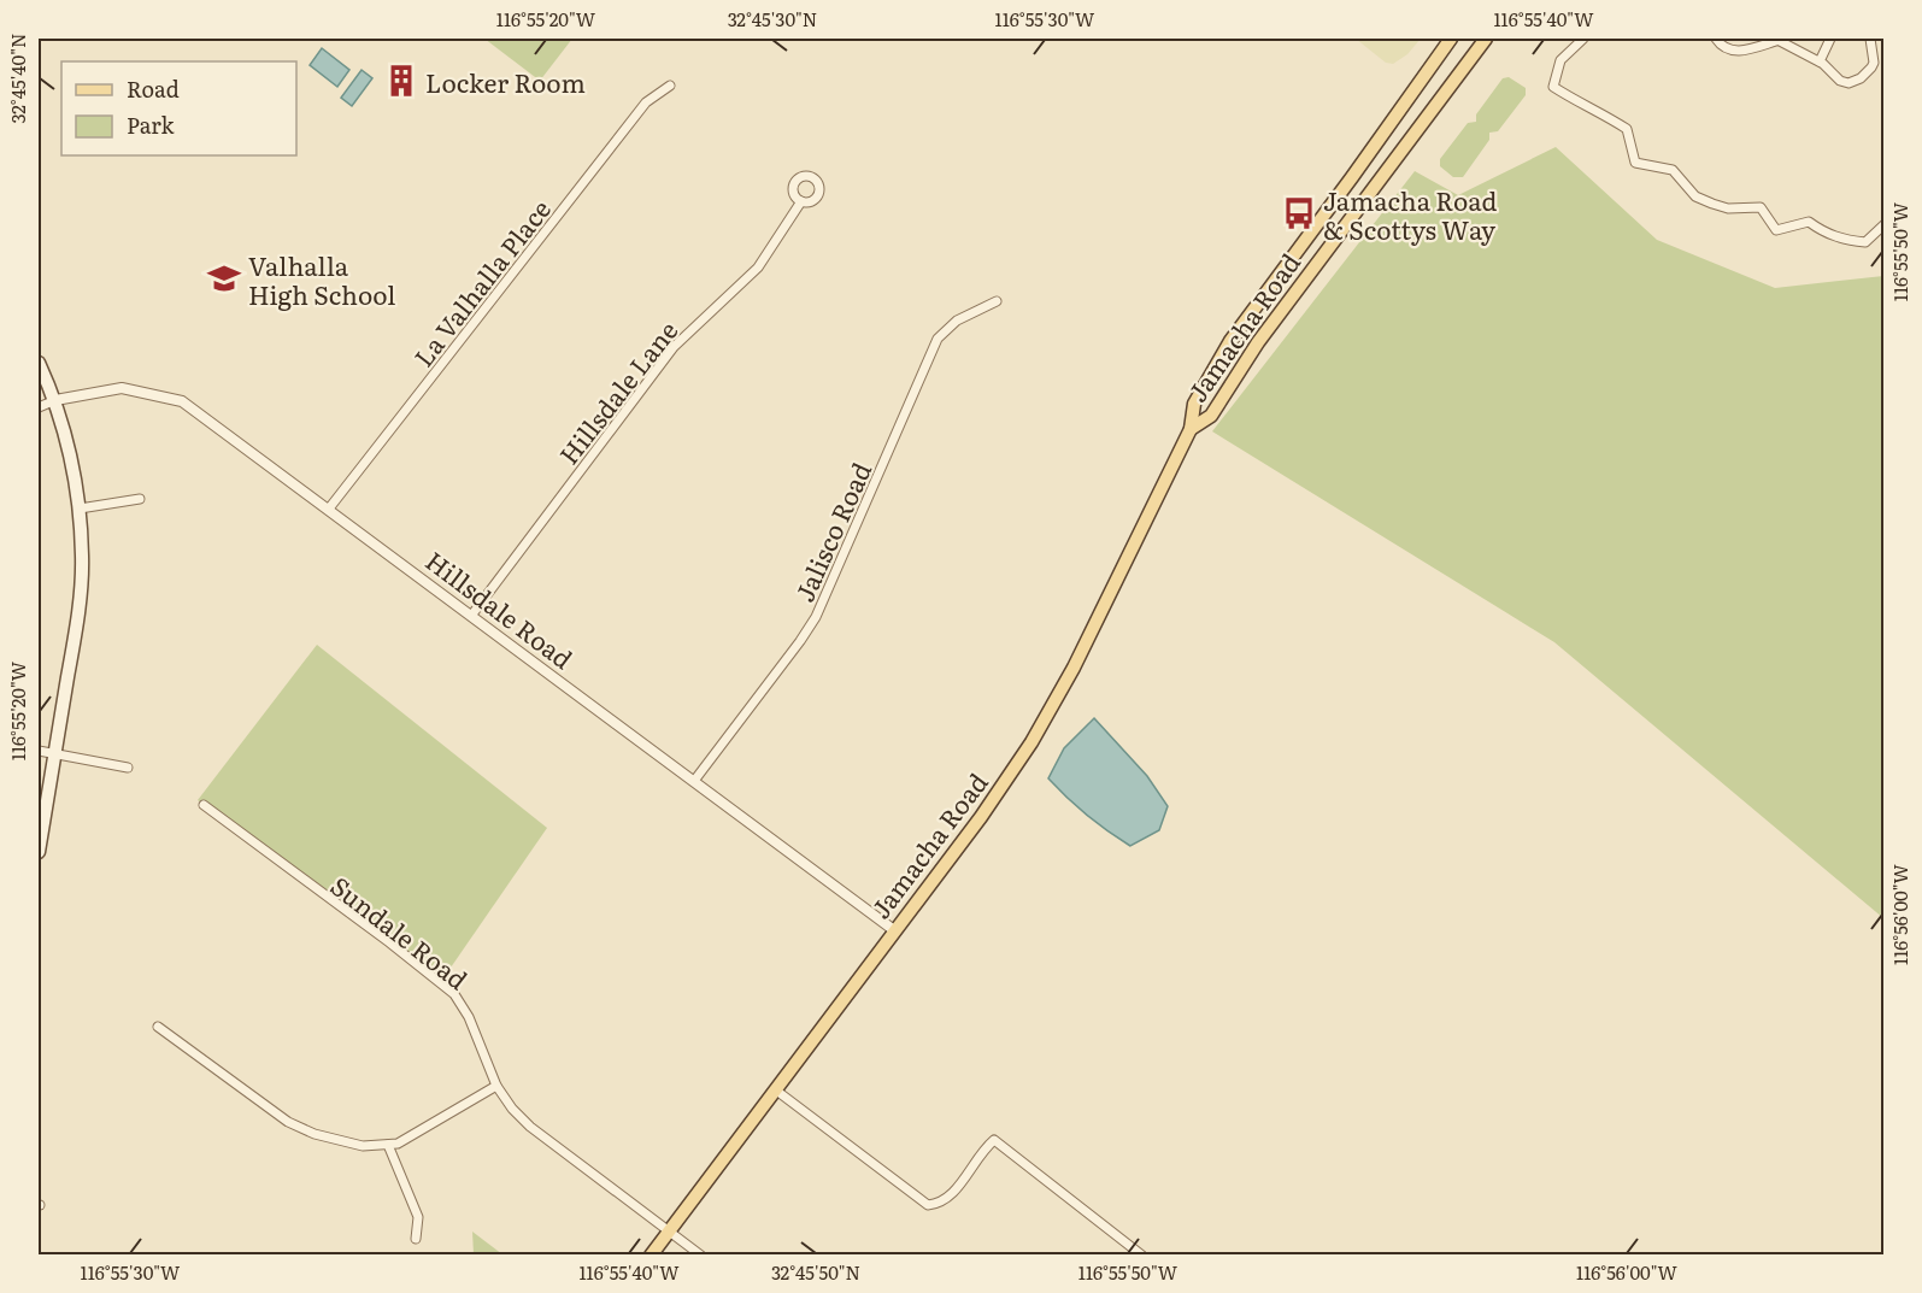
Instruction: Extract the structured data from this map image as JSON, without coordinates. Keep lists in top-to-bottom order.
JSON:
{
  "streets": {
    "main road": ["Jamacha Road"],
    "street": [
      "La Valhalla Place",
      "Hillsdale Lane",
      "Jalisco Road",
      "Hillsdale Road",
      "Sundale Road"
    ]
  },
  "crossings": [
    ["La Valhalla Place", "Hillsdale Road"],
    ["Jamacha Road", "Hillsdale Road"],
    ["Jamacha Road", "Sundale Road"],
    ["Hillsdale Lane", "Hillsdale Road"],
    ["Jalisco Road", "Hillsdale Road"]
  ],
  "places": {
    "building": ["Locker Room"],
    "bus stop": ["Jamacha Road & Scottys Way"],
    "school or university": ["Valhalla High School"]
  },
  "legend": ["Road", "Park"],
  "coordinates": [
    "116°55'20\"W",
    "32°45'30\"N",
    "116°55'30\"W",
    "116°55'40\"W",
    "32°45'40\"N",
    "116°55'50\"W",
    "116°56'00\"W",
    "32°45'50\"N"
  ]
}
